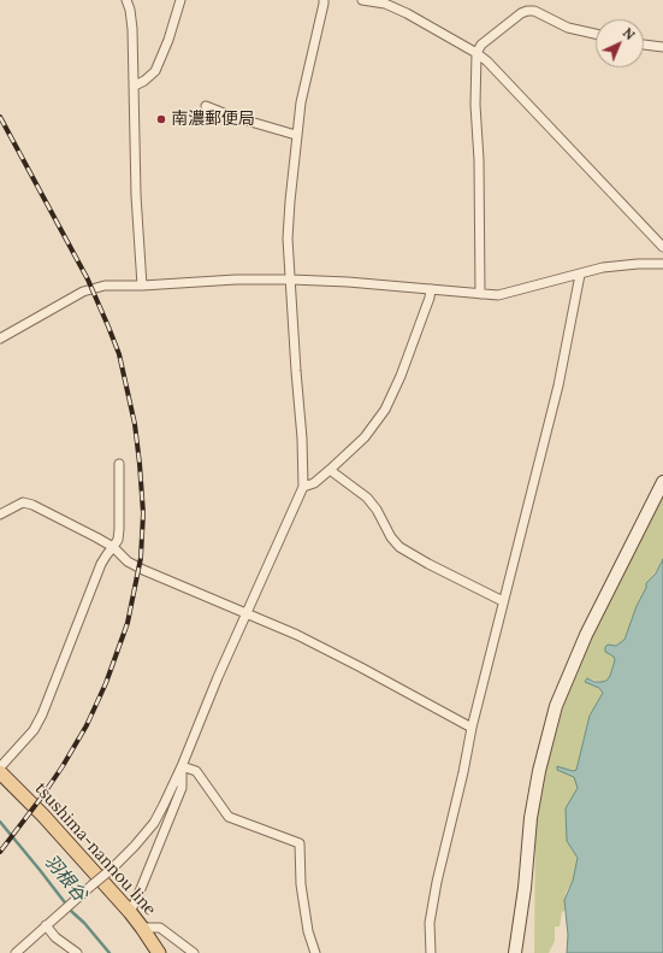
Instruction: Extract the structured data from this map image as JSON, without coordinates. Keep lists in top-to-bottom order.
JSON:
{
  "streets": {
    "main road": ["tsushima-nannou line"]
  },
  "water": ["羽根谷"],
  "places": ["南濃郵便局"],
  "north": "top right"
}
